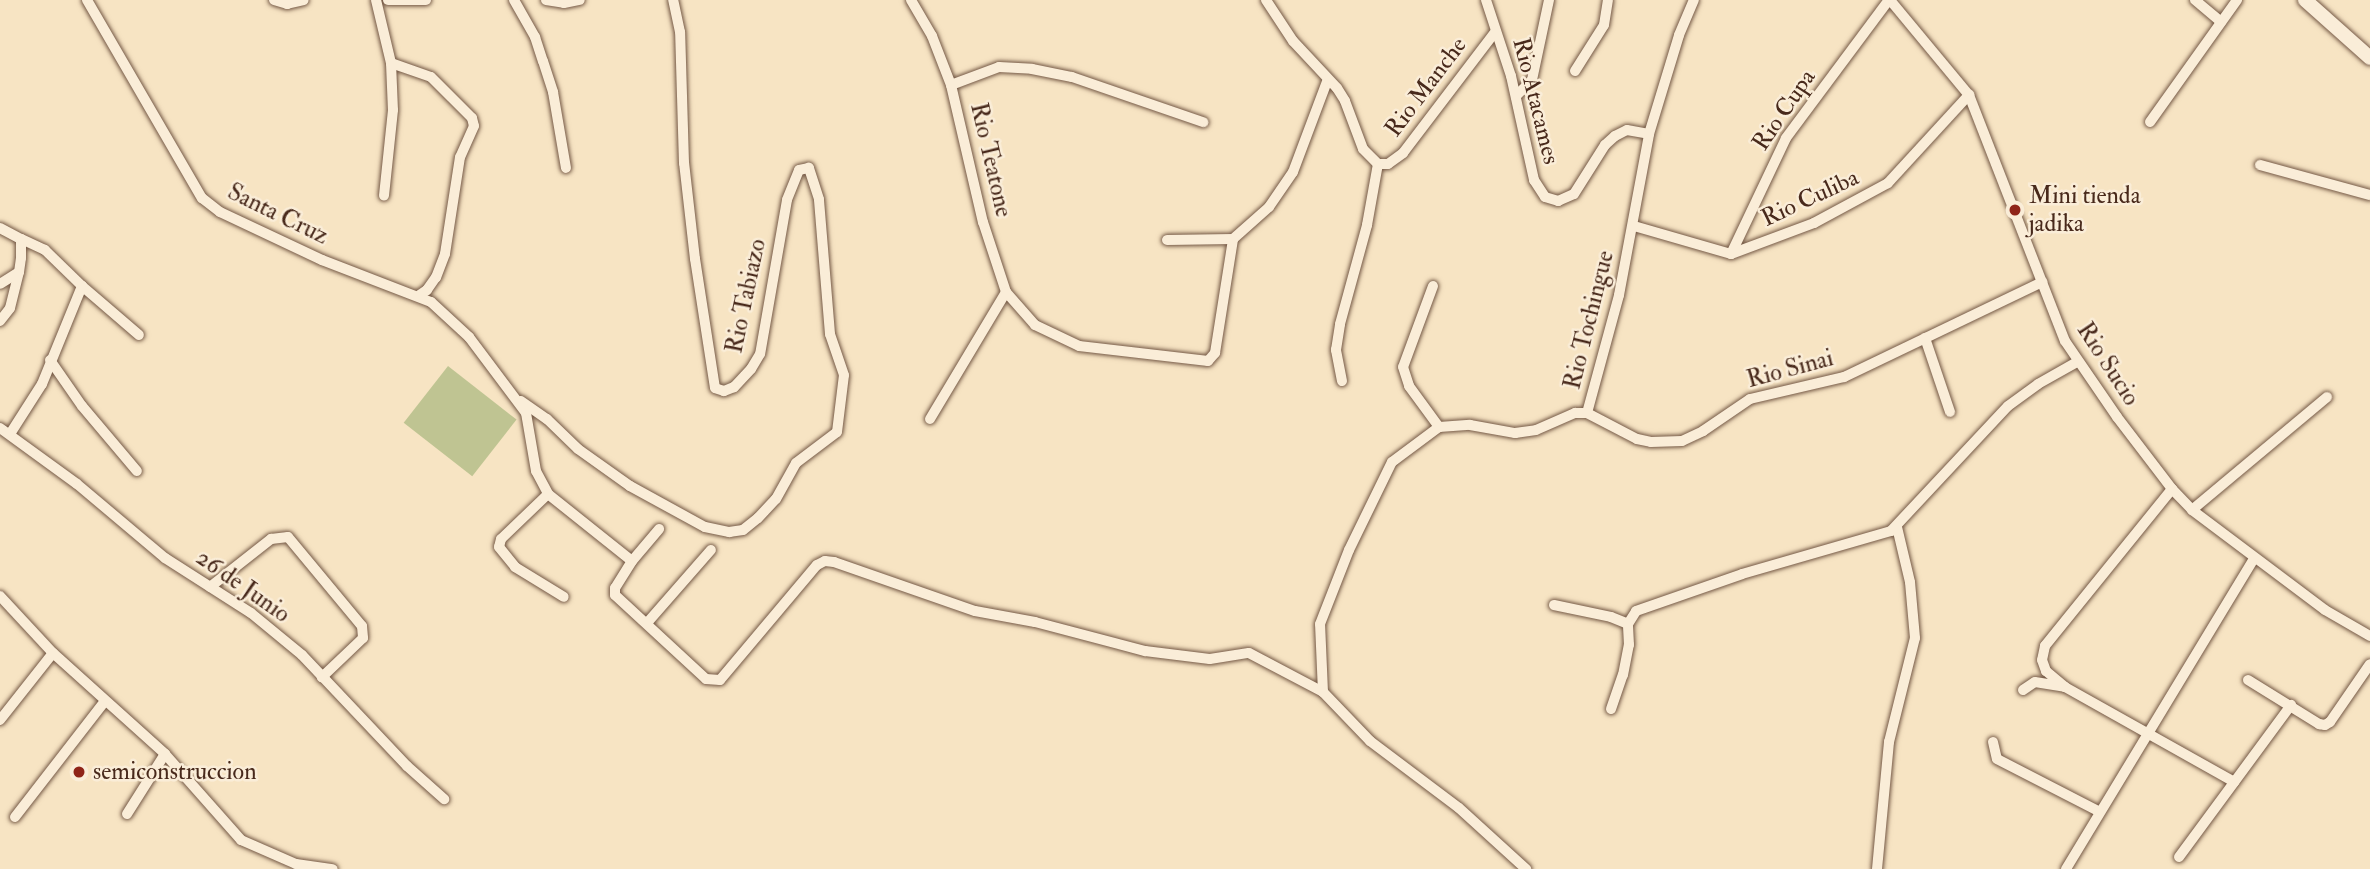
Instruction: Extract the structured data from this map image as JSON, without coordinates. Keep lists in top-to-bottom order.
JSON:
{
  "streets": {
    "street": [
      "Rio Manche",
      "Rio Atacames",
      "Rio Cupa",
      "Rio Teatone",
      "Rio Culiba",
      "Santa Cruz",
      "Rio Tabiazo",
      "Rio Tochingue",
      "Rio Sucio",
      "Rio Sinai",
      "26 de Junio"
    ]
  },
  "crossings": [
    ["Rio Manche", "Rio Atacames"],
    ["Rio Atacames", "Rio Tochingue"],
    ["Rio Cupa", "Rio Culiba"],
    ["Rio Cupa", "Rio Sucio"],
    ["Rio Culiba", "Rio Sucio"],
    ["Santa Cruz", "Rio Tabiazo"],
    ["Rio Tochingue", "Rio Sinai"],
    ["Rio Sucio", "Rio Sinai"]
  ],
  "places": ["Mini tienda jadika", "semiconstruccion"]
}
